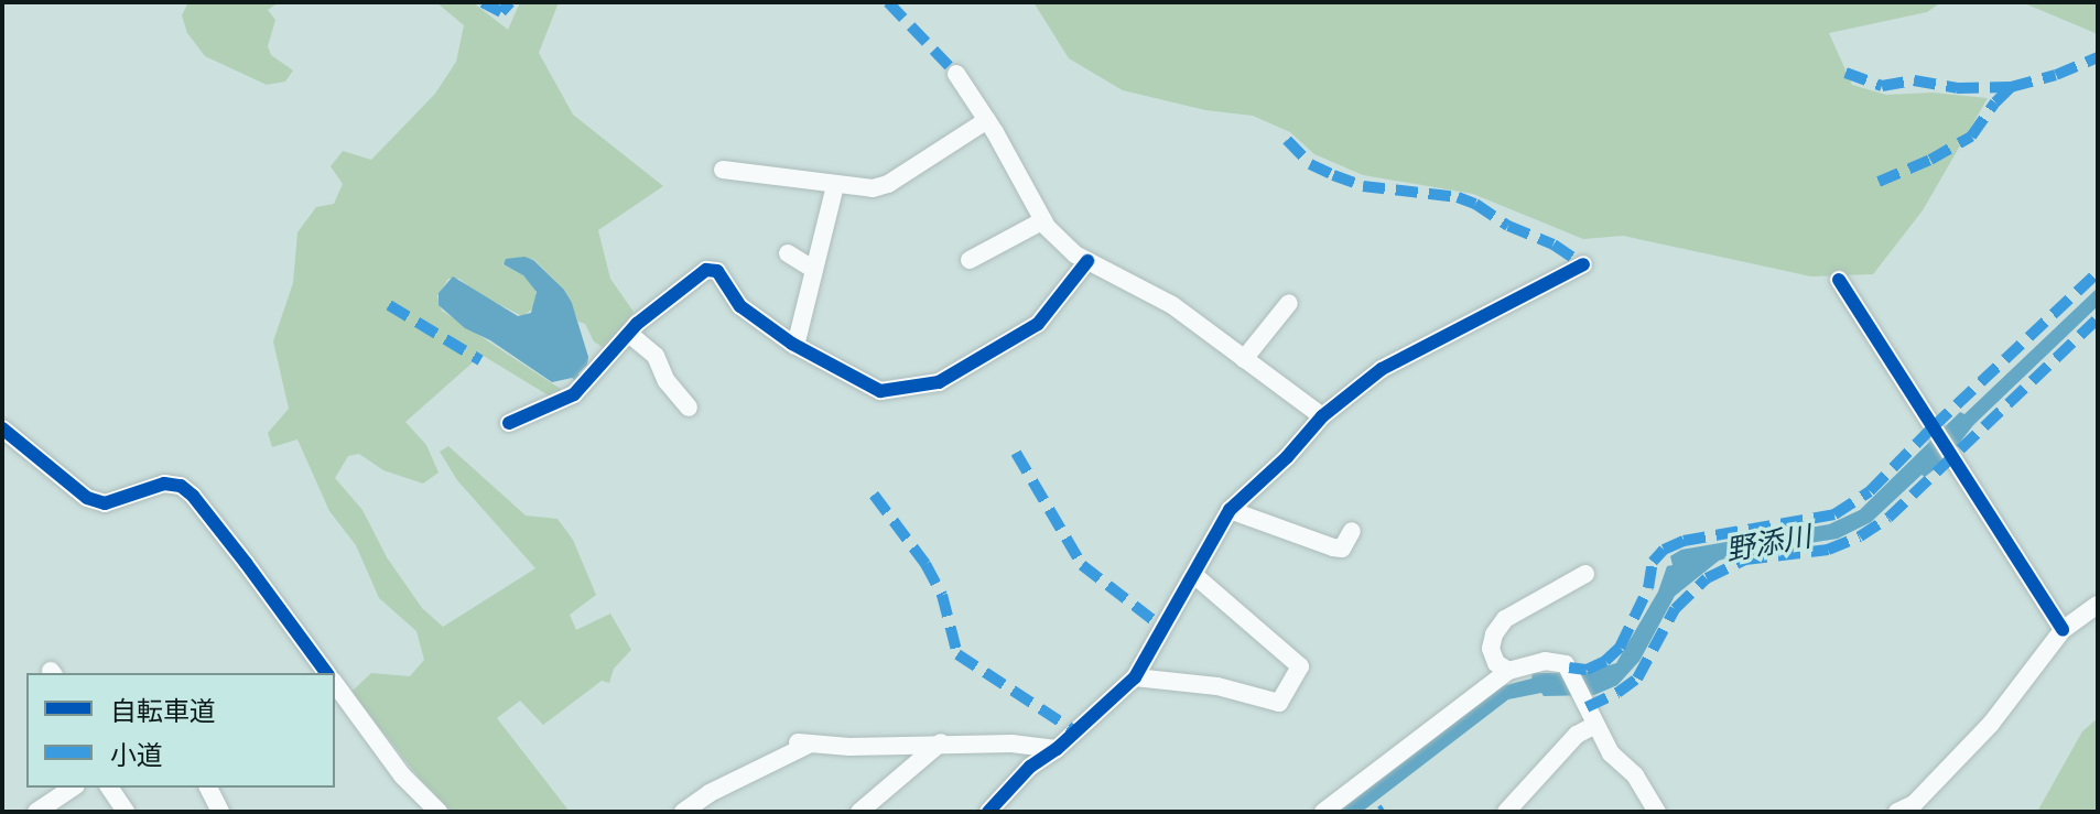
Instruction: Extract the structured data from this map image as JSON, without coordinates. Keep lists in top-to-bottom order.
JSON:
{
  "water": ["野添川"],
  "legend": ["自転車道", "小道"]
}
